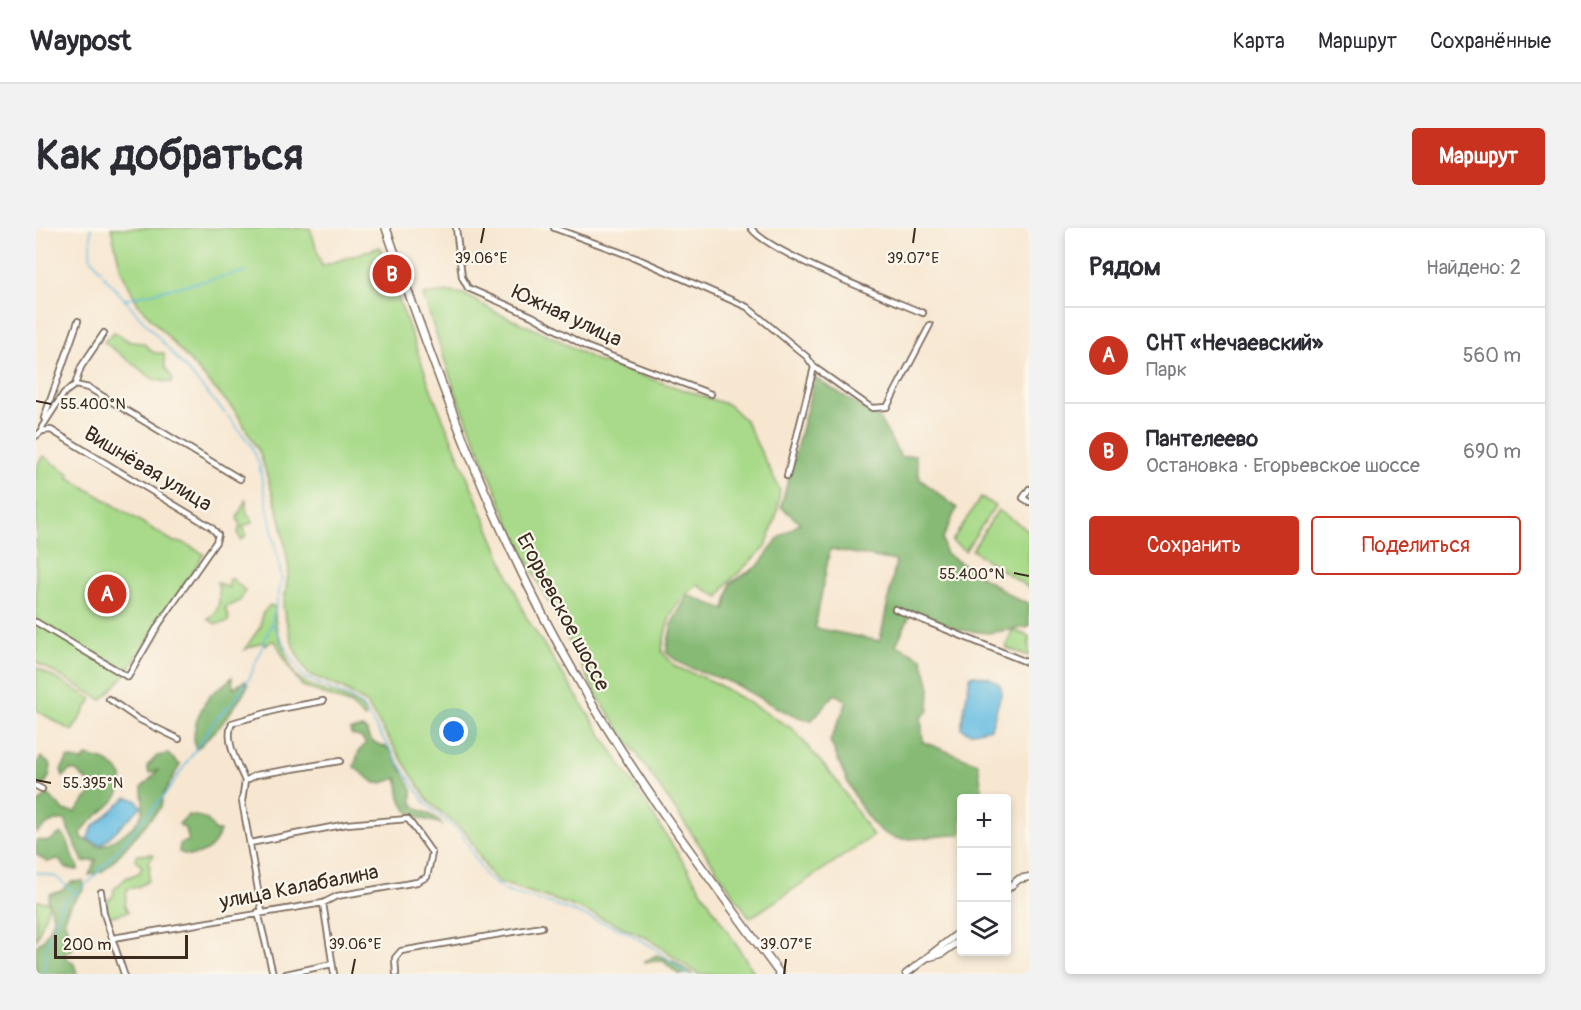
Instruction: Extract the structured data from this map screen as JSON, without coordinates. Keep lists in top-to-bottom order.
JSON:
{
  "streets": {
    "main road": ["Егорьевское шоссе"],
    "street": ["Южная улица", "Вишнёвая улица", "улица Калабалина"]
  },
  "scale_bar": "200 m",
  "page": {
    "header": "Waypost",
    "nav": ["Карта", "Маршрут", "Сохранённые"],
    "buttons": [
      "Маршрут",
      ["Сохранить", "Поделиться"]
    ],
    "title": "Как добраться",
    "heading": ["Рядом", "Найдено: 2"],
    "pins": ["B", "A"],
    "list": [
      {
        "mark": "A",
        "name": "СНТ «Нечаевский»",
        "note": "Парк",
        "value": "560 m"
      },
      {
        "mark": "B",
        "name": "Пантелеево",
        "note": "Остановка · Егорьевское шоссе",
        "value": "690 m"
      }
    ],
    "map_buttons": ["+", "−"],
    "scale": "200 m"
  },
  "coordinates": [
    "39.06°E",
    "39.07°E",
    "55.400°N",
    "55.395°N"
  ]
}
